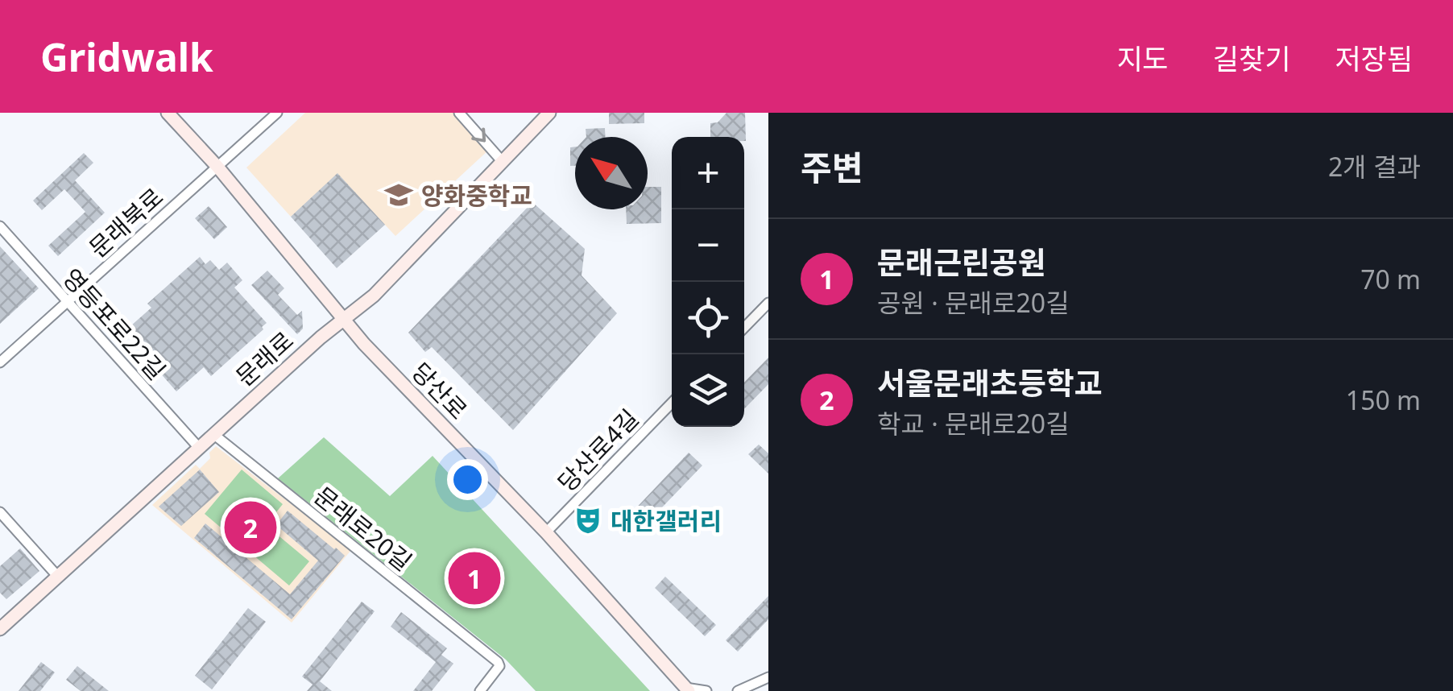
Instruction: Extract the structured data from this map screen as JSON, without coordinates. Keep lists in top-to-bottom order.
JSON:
{
  "streets": {
    "main road": ["문래로", "당산로"],
    "street": [
      "문래북로",
      "영등포로22길",
      "당산로4길",
      "문래로20길"
    ]
  },
  "crossings": [
    ["문래북로", "영등포로22길"],
    ["문래북로", "당산로"],
    ["영등포로22길", "문래로"],
    ["문래로", "당산로"],
    ["문래로", "문래로20길"],
    ["당산로", "당산로4길"]
  ],
  "places": {
    "school or university": ["양화중학교"],
    "theatre": ["대한갤러리"]
  },
  "north": "top left",
  "page": {
    "header": "Gridwalk",
    "nav": ["지도", "길찾기", "저장됨"],
    "heading": ["주변", "2개 결과"],
    "map_buttons": ["+", "−"],
    "list": [
      {
        "mark": "1",
        "name": "문래근린공원",
        "note": "공원 · 문래로20길",
        "value": "70 m"
      },
      {
        "mark": "2",
        "name": "서울문래초등학교",
        "note": "학교 · 문래로20길",
        "value": "150 m"
      }
    ],
    "pins": ["2", "1"]
  }
}
